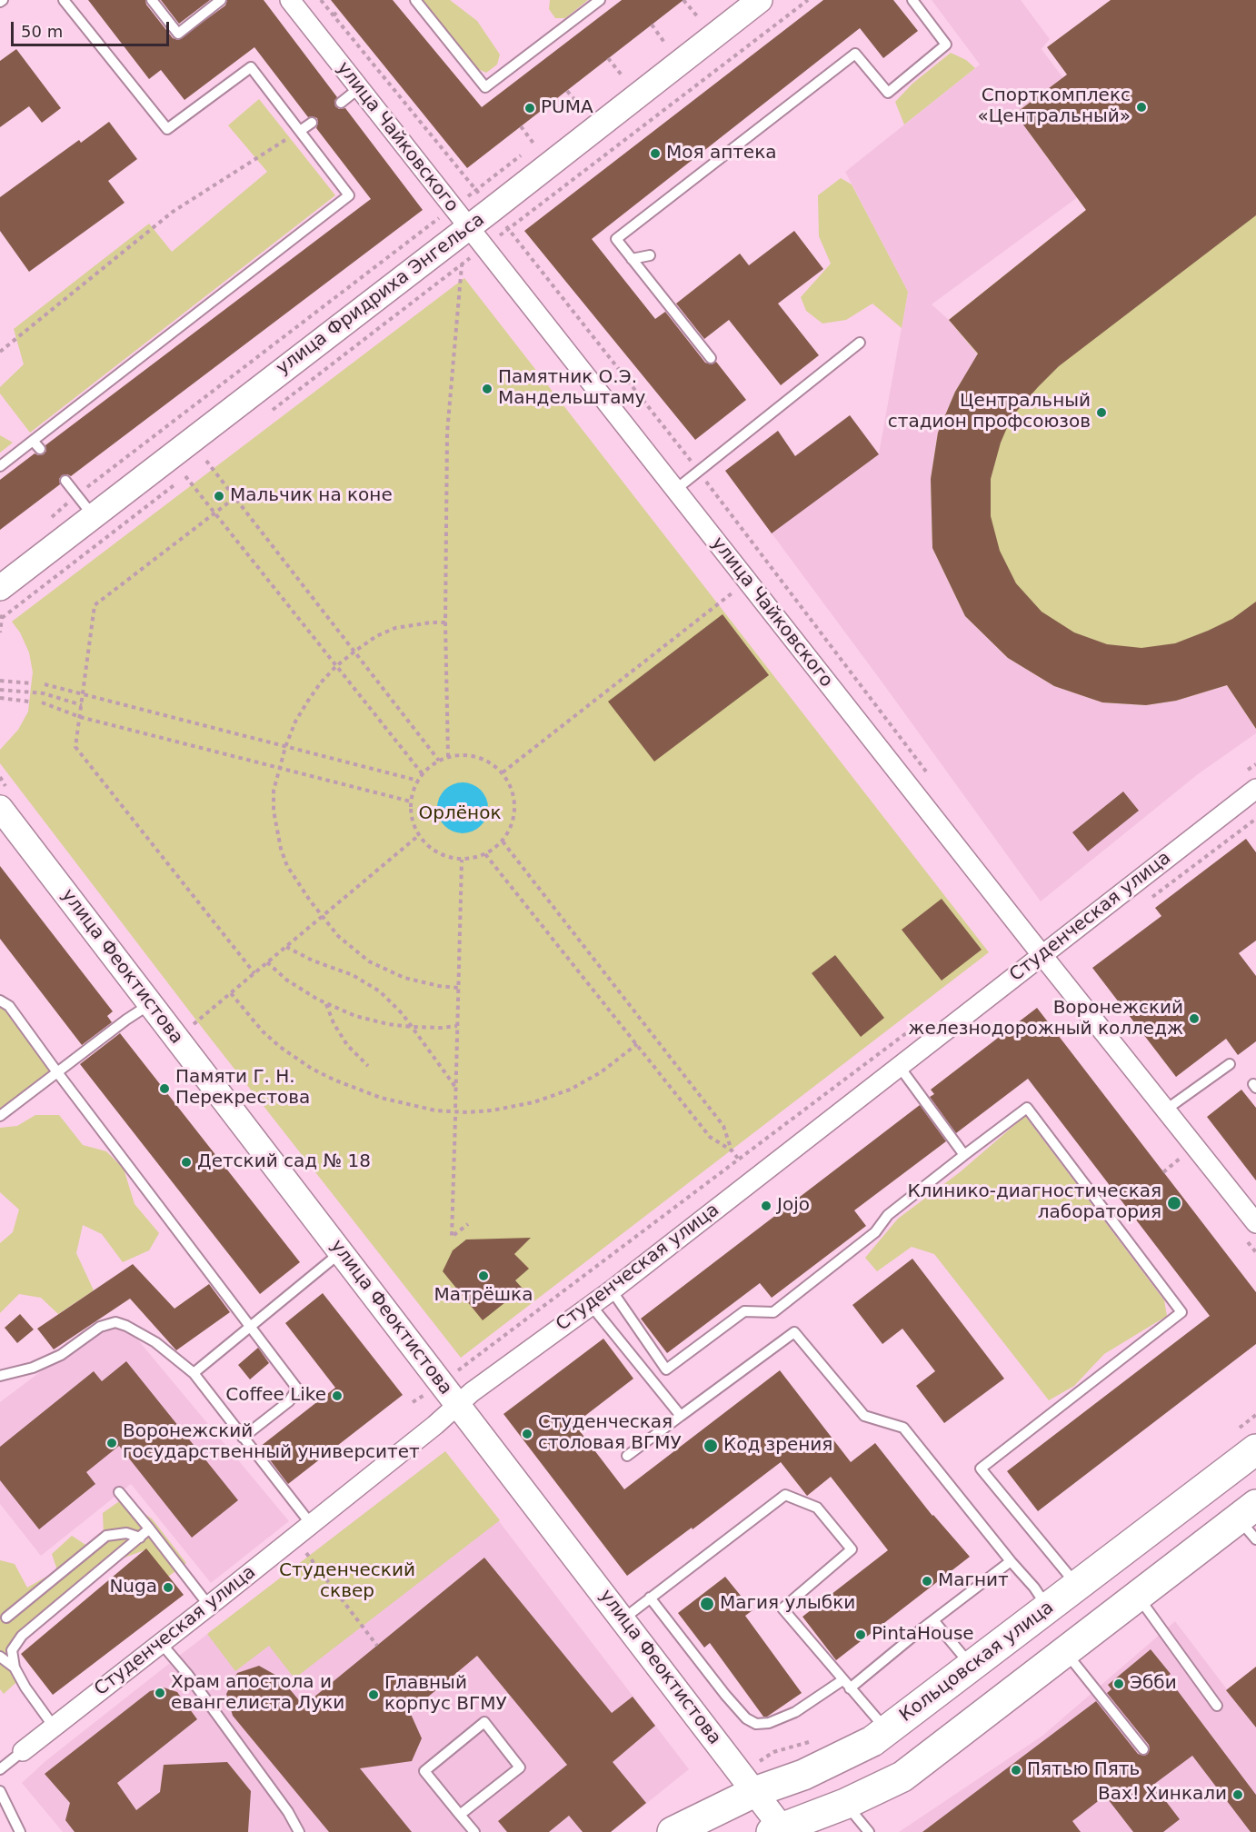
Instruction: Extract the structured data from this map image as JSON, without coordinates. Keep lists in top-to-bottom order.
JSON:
{
  "streets": {
    "main road": ["Кольцовская улица"],
    "street": [
      "улица Чайковского",
      "улица Фридриха Энгельса",
      "Студенческая улица",
      "улица Феоктистова"
    ]
  },
  "crossings": [
    ["улица Чайковского", "улица Фридриха Энгельса"],
    ["улица Чайковского", "Студенческая улица"],
    ["Студенческая улица", "улица Феоктистова"],
    ["улица Феоктистова", "Кольцовская улица"]
  ],
  "parks": ["Орлёнок", "Студенческий сквер"],
  "places": [
    "Спорткомплекс «Центральный»",
    "PUMA",
    "Моя аптека",
    "Памятник О.Э. Мандельштаму",
    "Центральный стадион профсоюзов",
    "Мальчик на коне",
    "Воронежский железнодорожный колледж",
    "Памяти Г. Н. Перекрестова",
    "Детский сад № 18",
    "Клинико-диагностическая лаборатория",
    "Jojo",
    "Матрёшка",
    "Coffee Like",
    "Студенческая столовая ВГМУ",
    "Воронежский государственный университет",
    "Код зрения",
    "Магнит",
    "Nuga",
    "Магия улыбки",
    "PintaHouse",
    "Эбби",
    "Храм апостола и евангелиста Луки",
    "Главный корпус ВГМУ",
    "Пятью Пять",
    "Вах! Хинкали"
  ],
  "scale_bar": "50 m"
}
